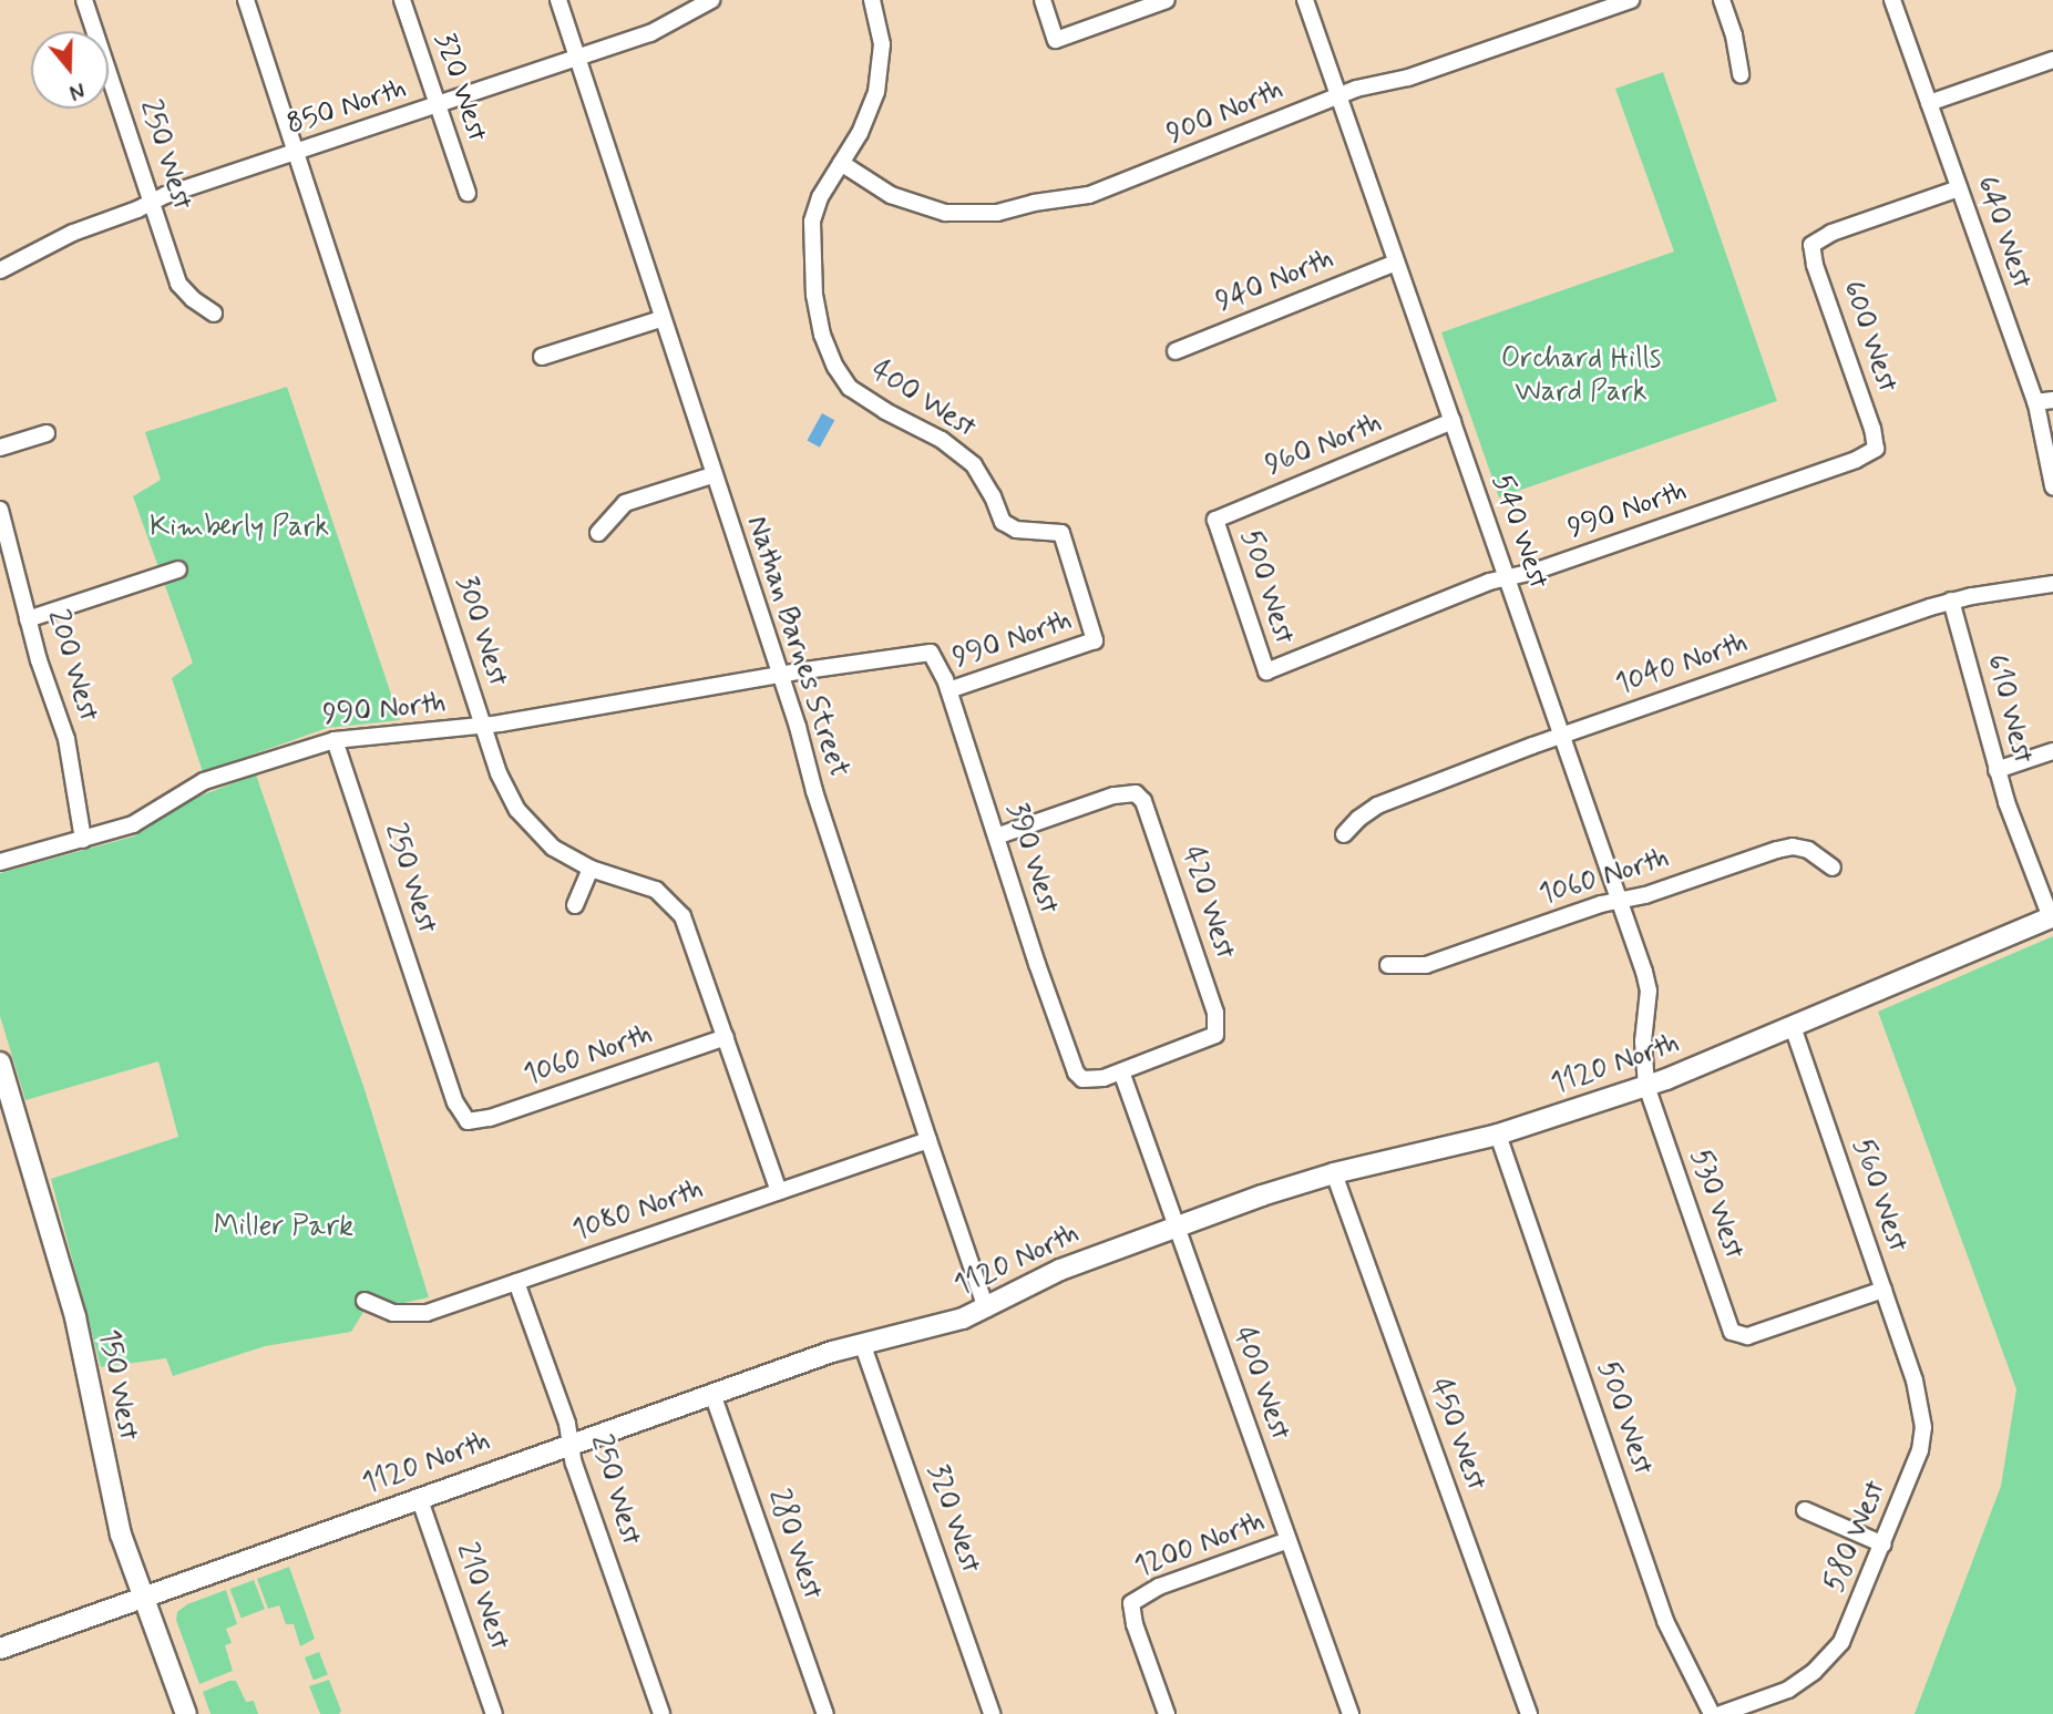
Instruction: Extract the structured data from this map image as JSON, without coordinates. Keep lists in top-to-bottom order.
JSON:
{
  "streets": {
    "street": [
      "320 West",
      "850 North",
      "900 North",
      "250 West",
      "640 West",
      "940 North",
      "600 West",
      "400 West",
      "960 North",
      "990 North",
      "540 West",
      "500 West",
      "300 West",
      "Nathan Barnes Street",
      "1040 North",
      "200 West",
      "610 West",
      "390 West",
      "1060 North",
      "420 West",
      "1120 North",
      "560 West",
      "530 West",
      "1080 North",
      "150 West",
      "450 West",
      "580 West",
      "280 West",
      "1200 North",
      "210 West"
    ]
  },
  "crossings": [
    ["320 West", "850 North"],
    ["320 West", "1120 North"],
    ["850 North", "250 West"],
    ["850 North", "300 West"],
    ["850 North", "Nathan Barnes Street"],
    ["900 North", "400 West"],
    ["900 North", "540 West"],
    ["250 West", "990 North"],
    ["250 West", "1060 North"],
    ["250 West", "1120 North"],
    ["250 West", "1080 North"],
    ["640 West", "600 West"],
    ["940 North", "540 West"],
    ["600 West", "990 North"],
    ["400 West", "990 North"],
    ["400 West", "390 West"],
    ["400 West", "420 West"],
    ["400 West", "1120 North"],
    ["400 West", "1200 North"],
    ["960 North", "540 West"],
    ["960 North", "500 West"],
    ["990 North", "540 West"],
    ["990 North", "500 West"],
    ["990 North", "300 West"],
    ["990 North", "Nathan Barnes Street"],
    ["990 North", "200 West"],
    ["990 North", "390 West"],
    ["540 West", "1040 North"],
    ["540 West", "1060 North"],
    ["540 West", "1120 North"],
    ["540 West", "530 West"],
    ["500 West", "1120 North"],
    ["300 West", "1060 North"],
    ["300 West", "1080 North"],
    ["Nathan Barnes Street", "1120 North"],
    ["Nathan Barnes Street", "1080 North"],
    ["1040 North", "610 West"],
    ["610 West", "1120 North"],
    ["390 West", "420 West"],
    ["1120 North", "560 West"],
    ["1120 North", "530 West"],
    ["1120 North", "150 West"],
    ["1120 North", "450 West"],
    ["1120 North", "280 West"],
    ["1120 North", "210 West"],
    ["560 West", "530 West"],
    ["560 West", "580 West"]
  ],
  "parks": ["Orchard Hills Ward Park", "Kimberly Park", "Miller Park"],
  "north": "bottom"
}
